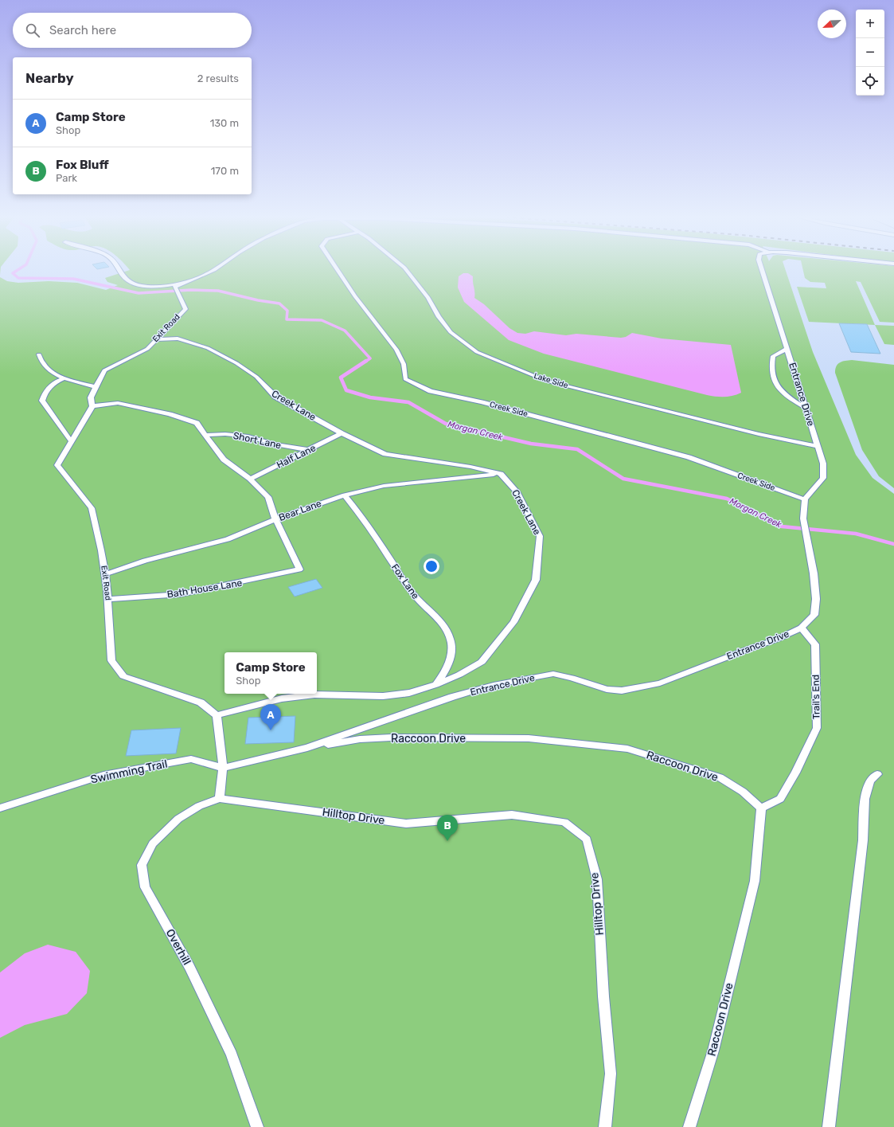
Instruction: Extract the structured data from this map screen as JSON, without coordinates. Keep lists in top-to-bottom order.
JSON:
{
  "streets": {
    "lane": [
      "Exit Road",
      "Lake Side",
      "Entrance Drive",
      "Creek Lane",
      "Creek Side",
      "Short Lane",
      "Half Lane",
      "Bear Lane",
      "Fox Lane",
      "Bath House Lane",
      "Trail's End",
      "Raccoon Drive",
      "Swimming Trail",
      "Hilltop Drive",
      "Overhill"
    ]
  },
  "crossings": [
    ["Exit Road", "Creek Lane"],
    ["Exit Road", "Bear Lane"],
    ["Exit Road", "Bath House Lane"],
    ["Lake Side", "Entrance Drive"],
    ["Entrance Drive", "Creek Side"],
    ["Entrance Drive", "Trail's End"],
    ["Entrance Drive", "Raccoon Drive"],
    ["Entrance Drive", "Swimming Trail"],
    ["Creek Lane", "Half Lane"],
    ["Creek Lane", "Bear Lane"],
    ["Creek Lane", "Fox Lane"],
    ["Short Lane", "Half Lane"],
    ["Bear Lane", "Fox Lane"],
    ["Bear Lane", "Bath House Lane"],
    ["Trail's End", "Raccoon Drive"],
    ["Hilltop Drive", "Overhill"]
  ],
  "water": ["Morgan Creek"],
  "north": "bottom left",
  "page": {
    "map_buttons": ["+", "−"],
    "search": "Search here",
    "heading": ["Nearby", "2 results"],
    "list": [
      {
        "mark": "A",
        "name": "Camp Store",
        "note": "Shop",
        "value": "130 m"
      },
      {
        "mark": "B",
        "name": "Fox Bluff",
        "note": "Park",
        "value": "170 m"
      }
    ],
    "popup": ["Camp Store", "Shop"],
    "pins": ["A", "B"]
  }
}
